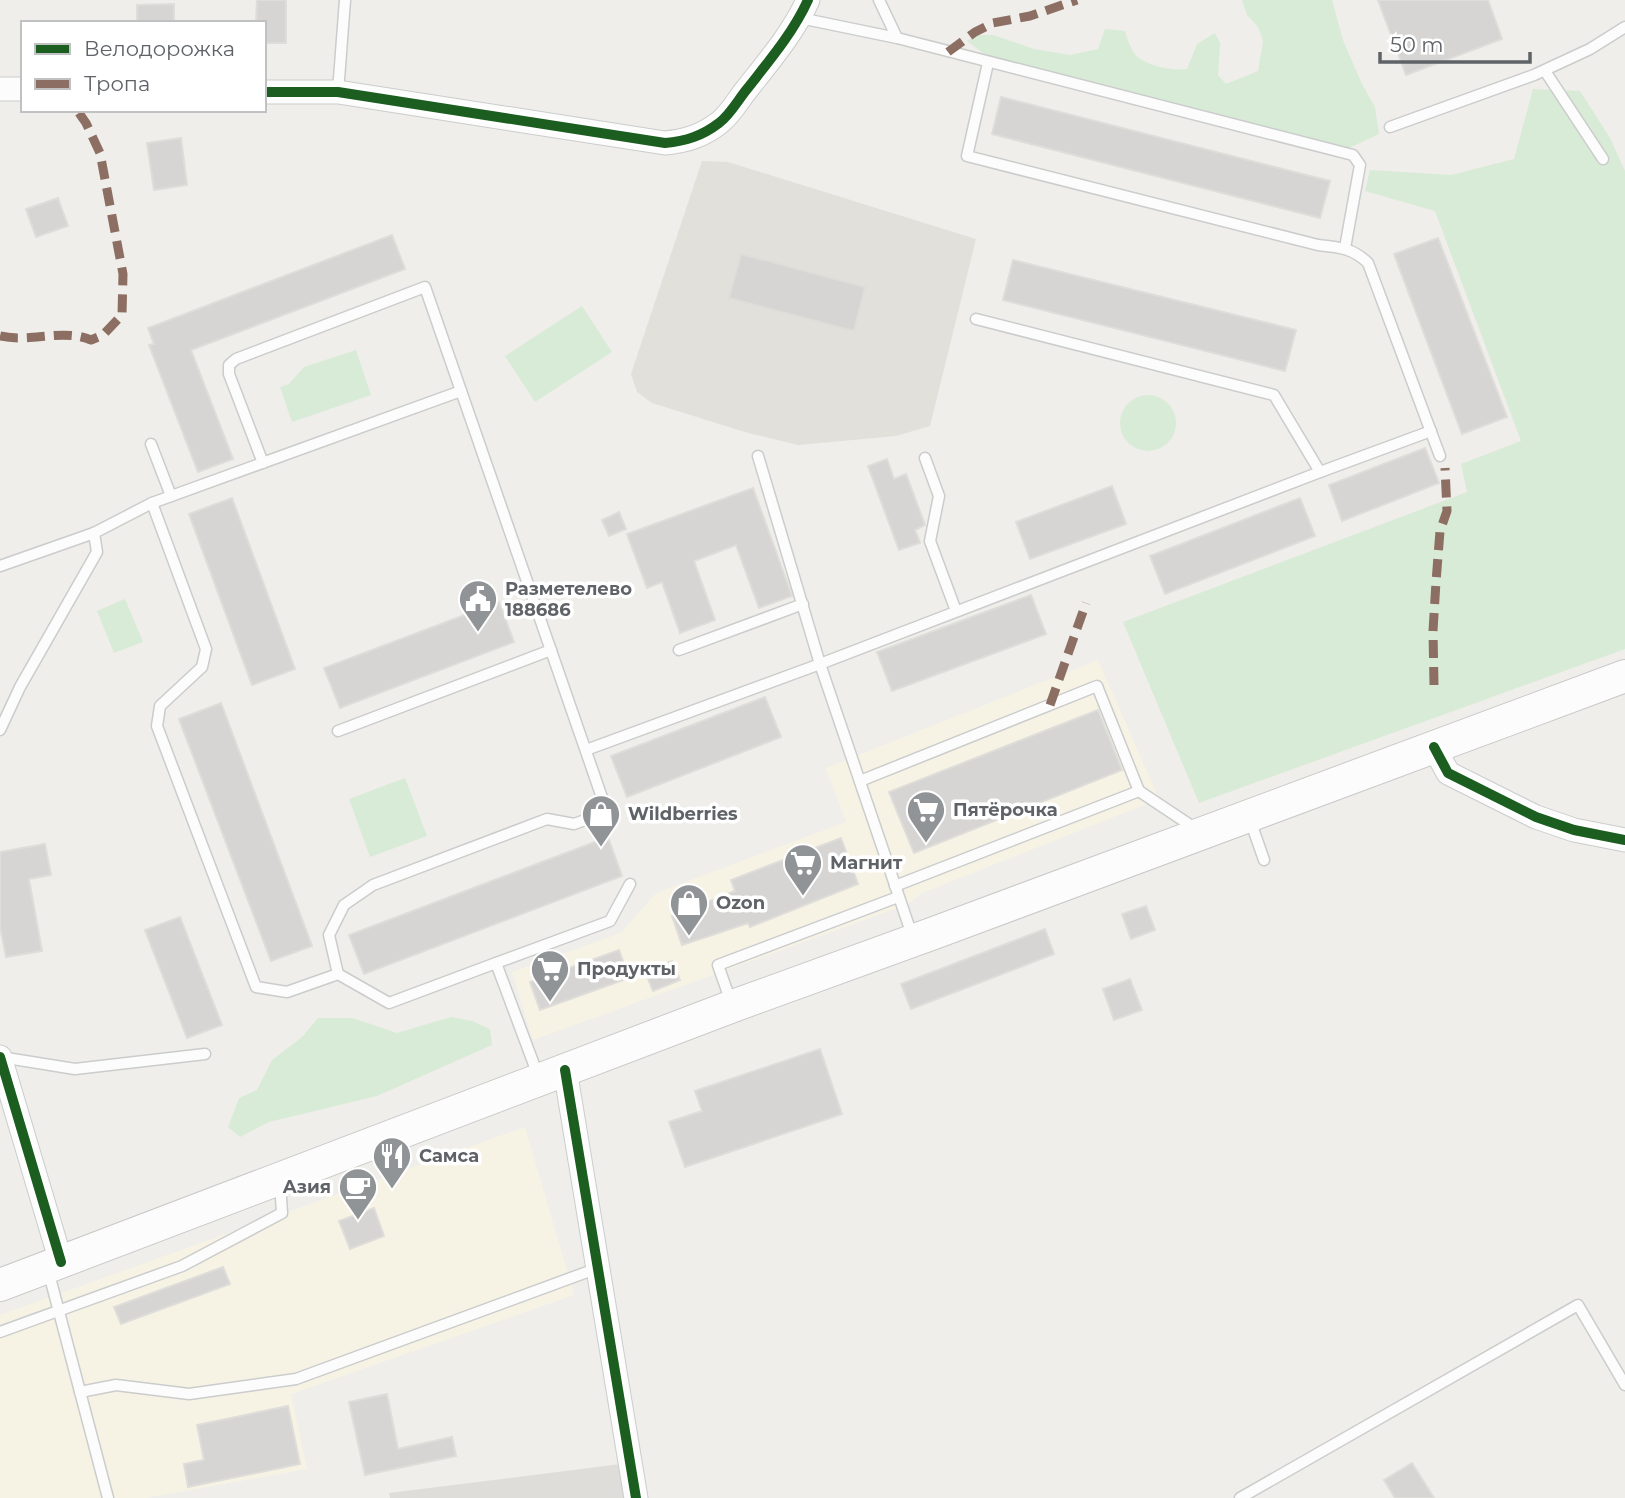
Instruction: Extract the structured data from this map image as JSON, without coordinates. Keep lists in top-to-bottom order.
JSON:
{
  "places": {
    "public building": ["Разметелево 188686"],
    "supermarket": ["Пятёрочка", "Магнит", "Продукты"],
    "shop": ["Wildberries", "Ozon"],
    "restaurant": ["Самса"],
    "cafe": ["Азия"]
  },
  "legend": ["Велодорожка", "Тропа"],
  "scale_bar": "50 m"
}
